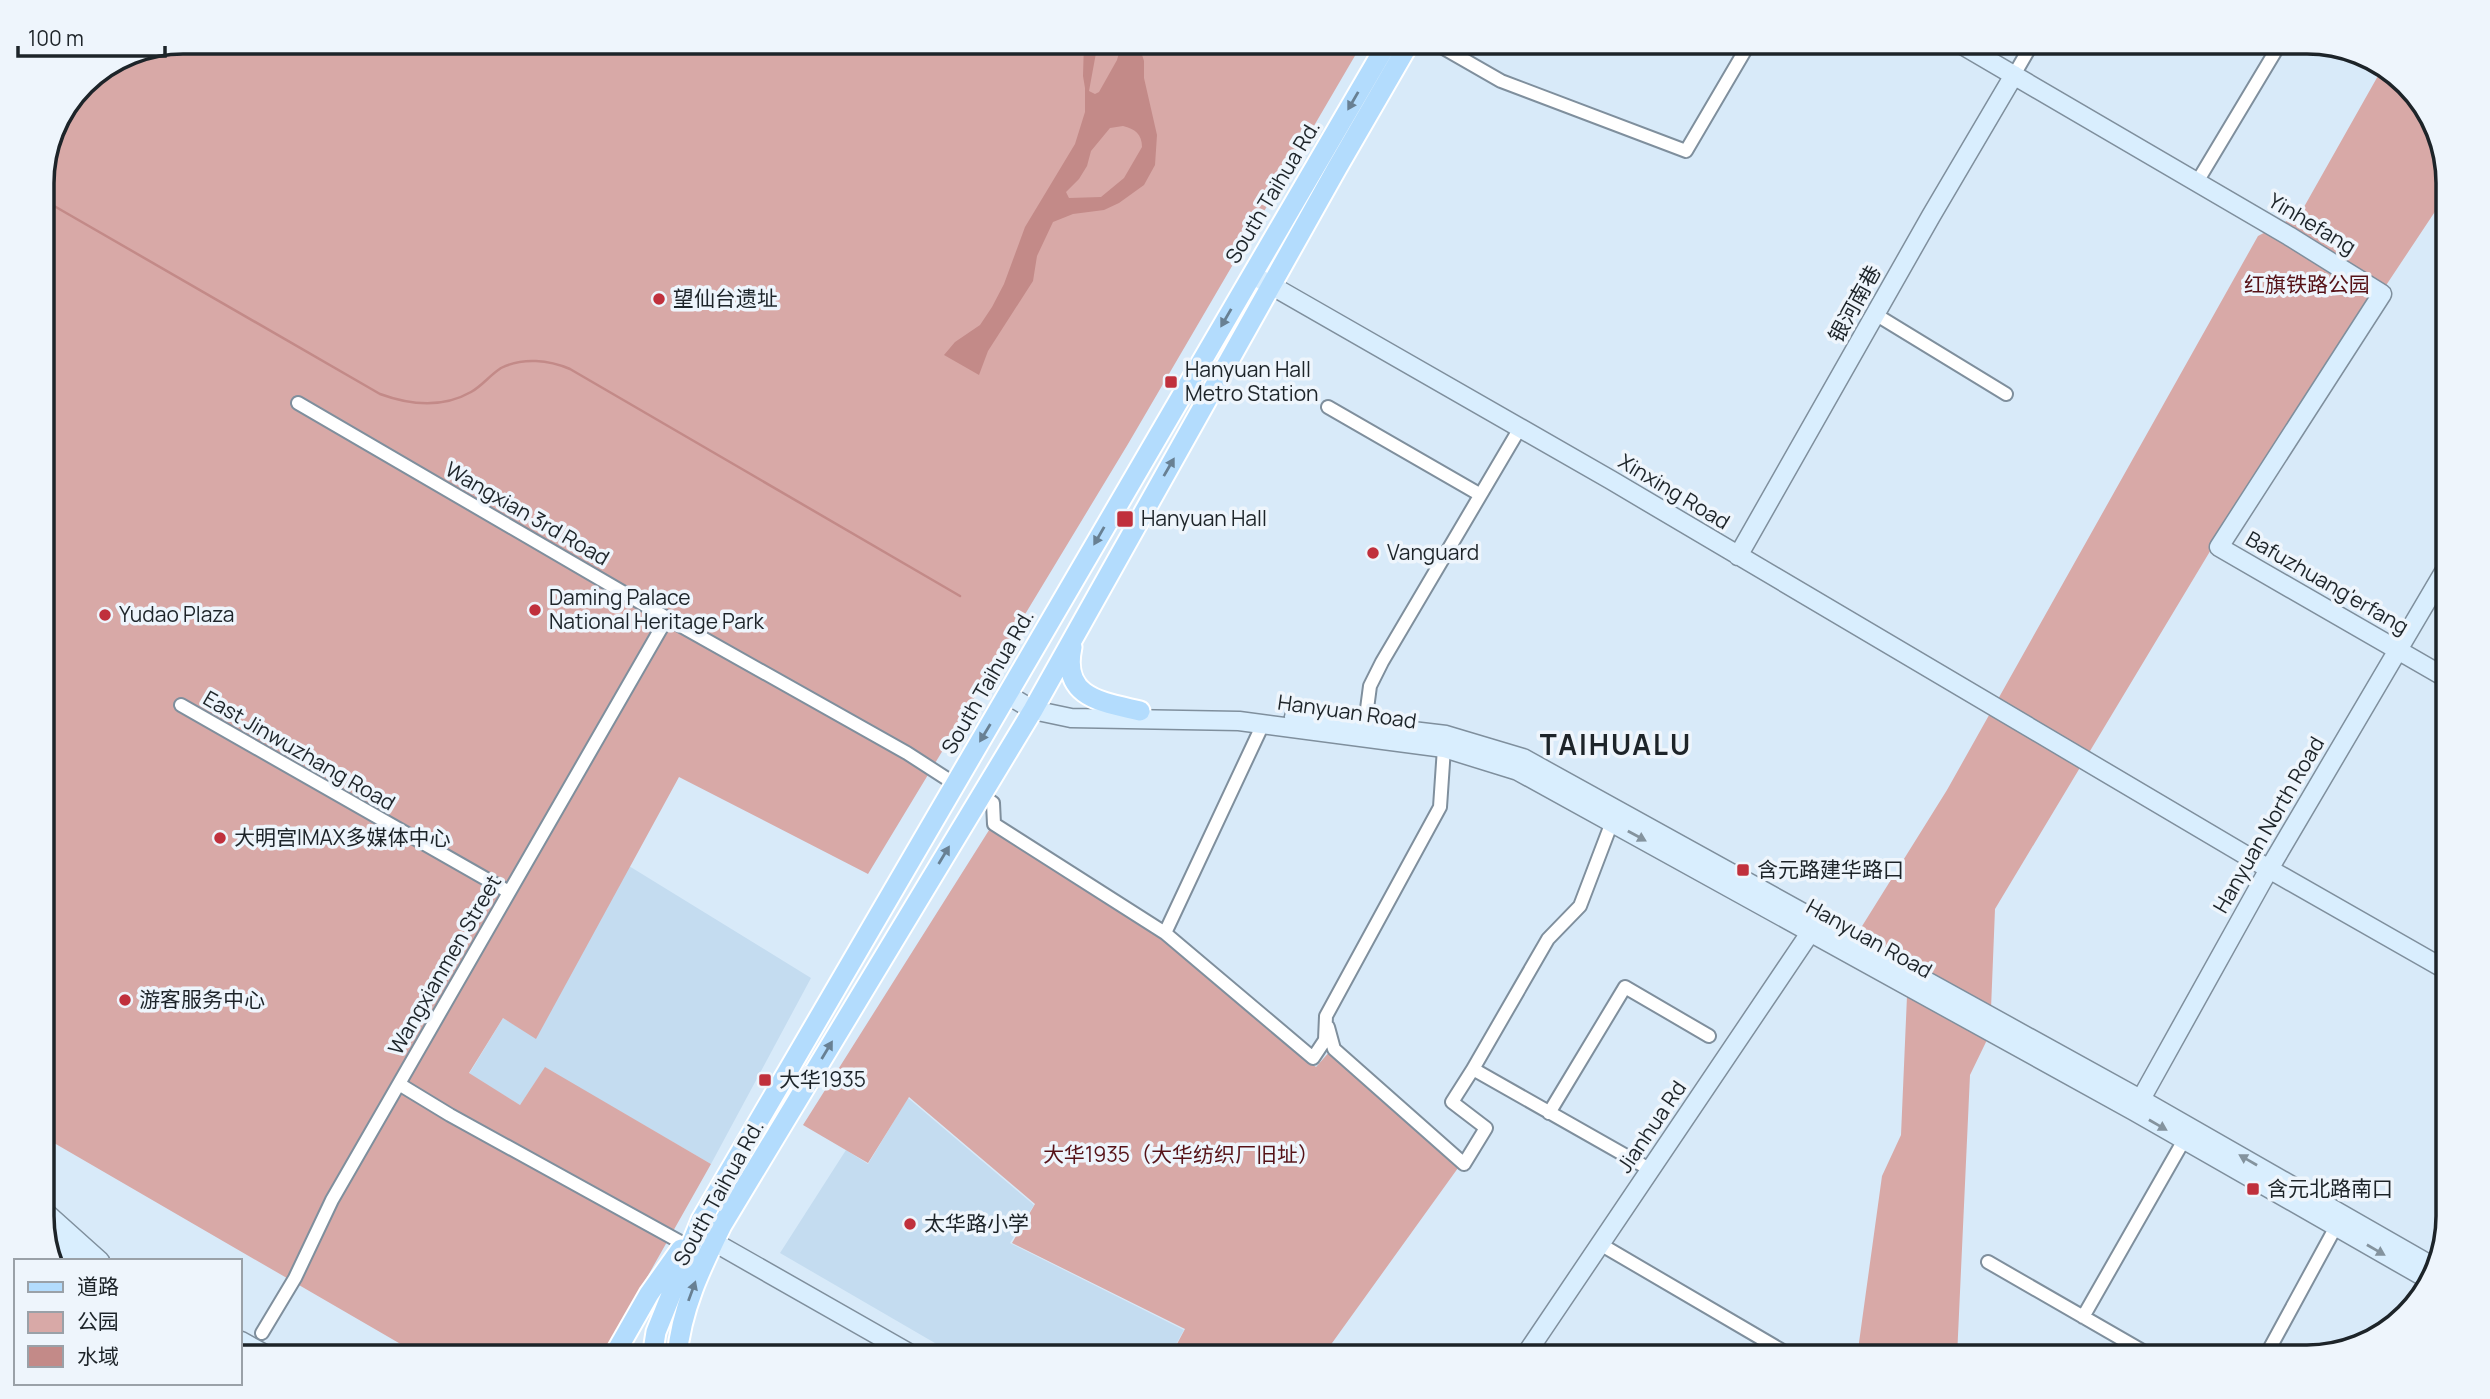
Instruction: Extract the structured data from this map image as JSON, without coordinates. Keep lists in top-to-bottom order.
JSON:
{
  "streets": {
    "main road": ["South Taihua Rd."],
    "street": [
      "Yinhefang",
      "银河南巷",
      "Xinxing Road",
      "Wangxian 3rd Road",
      "Bafuzhuang'erfang",
      "Hanyuan Road",
      "East Jinwuzhang Road",
      "Hanyuan North Road",
      "Wangxianmen Street",
      "Jianhua Rd"
    ]
  },
  "crossings": [
    ["South Taihua Rd.", "Xinxing Road"],
    ["South Taihua Rd.", "Wangxian 3rd Road"],
    ["South Taihua Rd.", "Hanyuan Road"],
    ["Yinhefang", "银河南巷"],
    ["Yinhefang", "Bafuzhuang'erfang"],
    ["银河南巷", "Xinxing Road"],
    ["Xinxing Road", "Hanyuan North Road"],
    ["Wangxian 3rd Road", "Wangxianmen Street"],
    ["Bafuzhuang'erfang", "Hanyuan North Road"],
    ["Hanyuan Road", "Hanyuan North Road"],
    ["Hanyuan Road", "Jianhua Rd"],
    ["East Jinwuzhang Road", "Wangxianmen Street"]
  ],
  "districts": ["TAIHUALU"],
  "parks": ["红旗铁路公园", "大华1935（大华纺织厂旧址）"],
  "places": {
    "other": [
      "望仙台遗址",
      "Vanguard",
      "Daming Palace National Heritage Park",
      "Yudao Plaza",
      "大明宫IMAX多媒体中心",
      "游客服务中心",
      "太华路小学"
    ],
    "transit": [
      "Hanyuan Hall Metro Station",
      "Hanyuan Hall",
      "含元路建华路口",
      "大华1935",
      "含元北路南口"
    ]
  },
  "legend": ["道路", "公园", "水域"],
  "scale_bar": "100 m"
}
